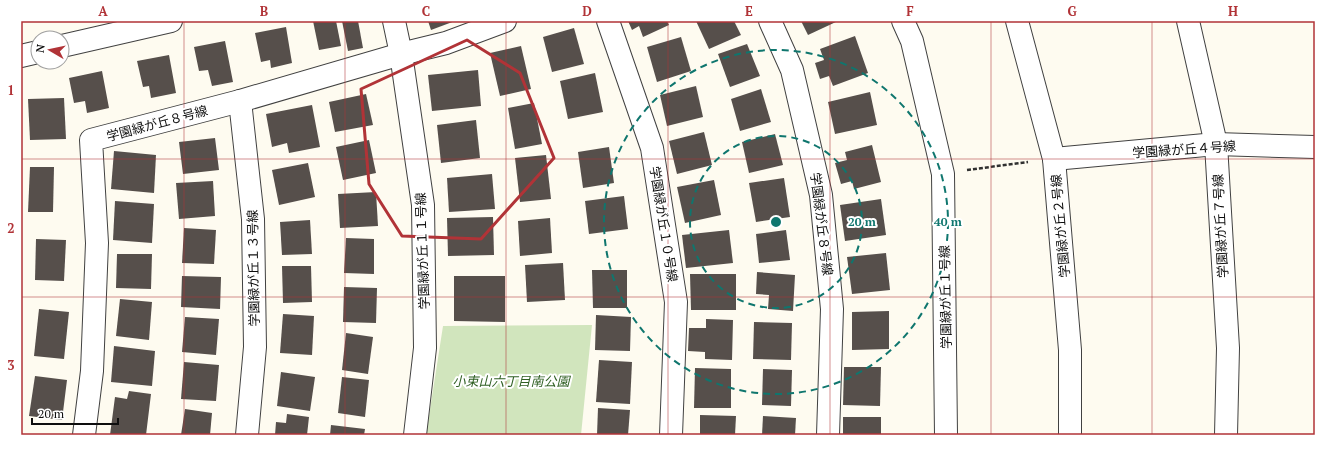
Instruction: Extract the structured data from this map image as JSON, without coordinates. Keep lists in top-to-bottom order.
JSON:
{
  "streets": {
    "street": [
      "学園緑が丘８号線",
      "学園緑が丘４号線",
      "学園緑が丘１０号線",
      "学園緑が丘２号線",
      "学園緑が丘７号線",
      "学園緑が丘１１号線",
      "学園緑が丘１３号線",
      "学園緑が丘１号線"
    ]
  },
  "crossings": [
    ["学園緑が丘８号線", "学園緑が丘１１号線"],
    ["学園緑が丘８号線", "学園緑が丘１３号線"],
    ["学園緑が丘４号線", "学園緑が丘２号線"],
    ["学園緑が丘４号線", "学園緑が丘７号線"]
  ],
  "parks": ["小束山六丁目南公園"],
  "scale_bar": "20 m",
  "north": "left",
  "grid": {
    "columns": [
      "A",
      "B",
      "C",
      "D",
      "E",
      "F",
      "G",
      "H"
    ],
    "rows": ["1", "2", "3"]
  },
  "rings": ["20 m", "40 m"]
}
